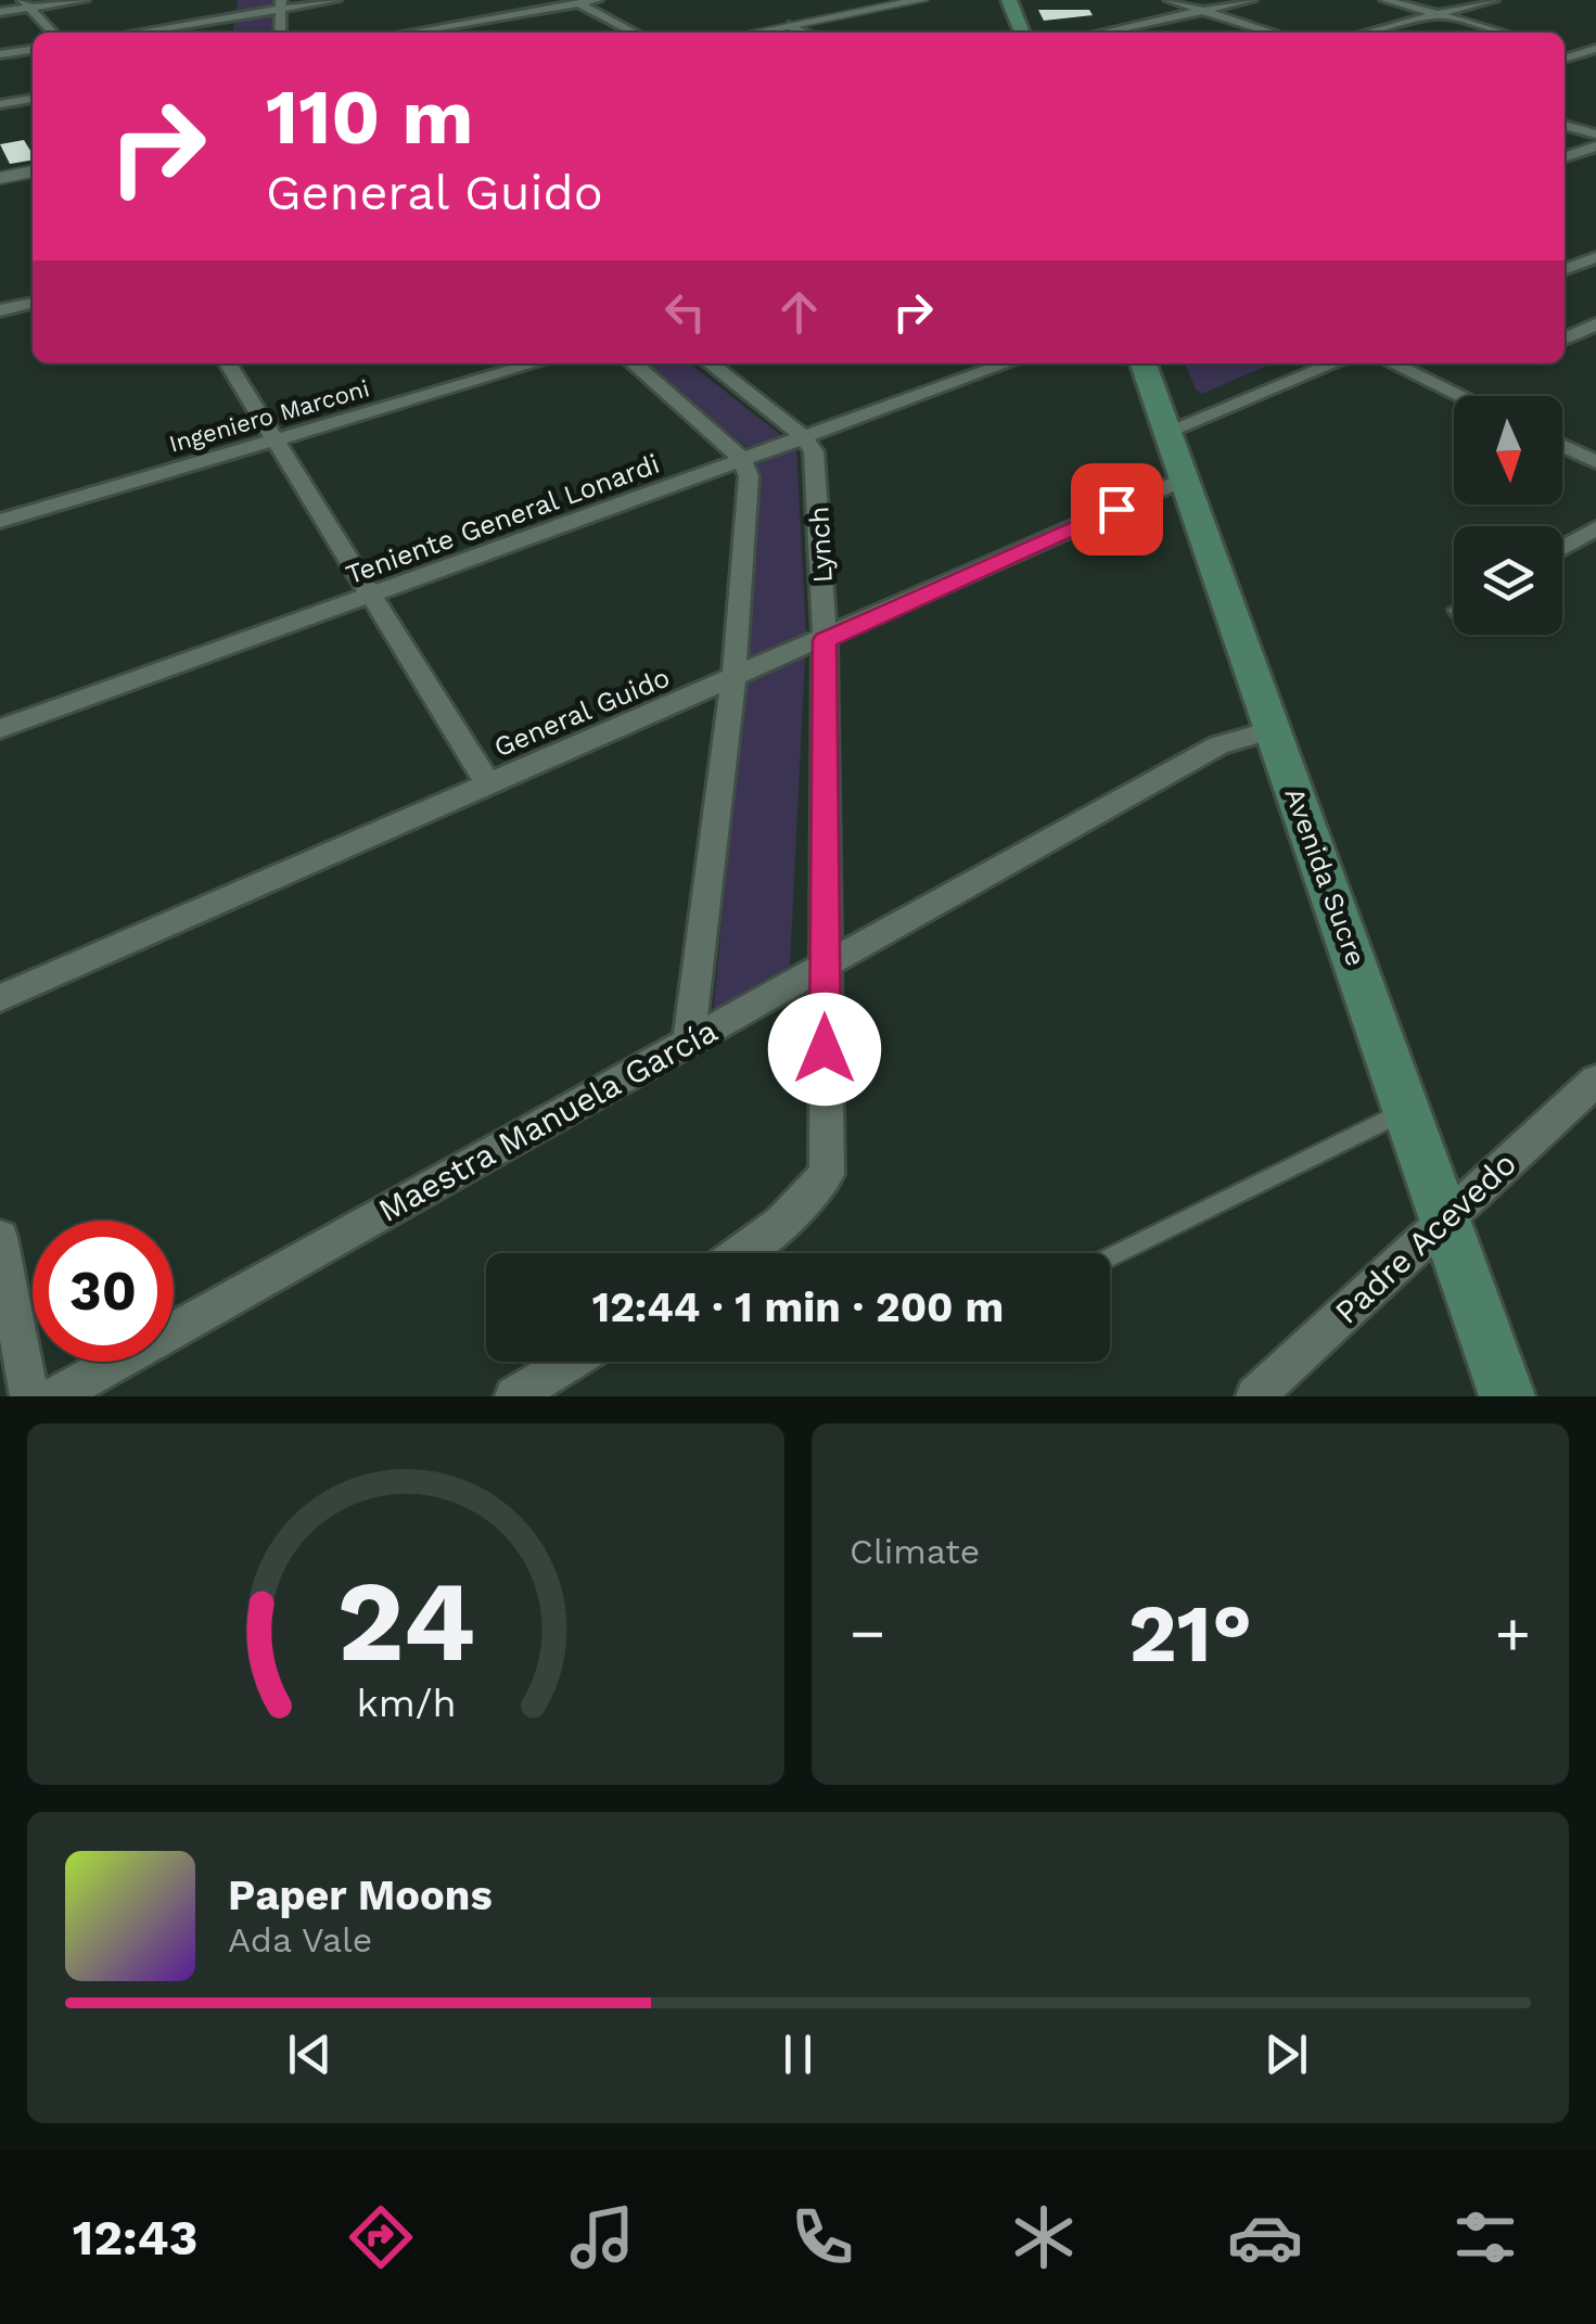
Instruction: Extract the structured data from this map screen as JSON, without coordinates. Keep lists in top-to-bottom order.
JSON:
{
  "streets": {
    "main road": ["Avenida Sucre"],
    "street": [
      "Ingeniero Marconi",
      "Teniente General Lonardi",
      "Lynch",
      "General Guido",
      "Maestra Manuela García",
      "Padre Acevedo"
    ]
  },
  "crossings": [
    ["Teniente General Lonardi", "Lynch"],
    ["Lynch", "General Guido"],
    ["Lynch", "Maestra Manuela García"],
    ["General Guido", "Avenida Sucre"],
    ["Avenida Sucre", "Maestra Manuela García"],
    ["Avenida Sucre", "Padre Acevedo"]
  ],
  "north": "bottom",
  "page": {
    "turn": ["110 m", "General Guido"],
    "limit": "30",
    "trip": "12:44 · 1 min · 200 m",
    "tile": "Climate",
    "heat": ["−", "21°", "+"],
    "song": ["Paper Moons", "Ada Vale"],
    "tabs": "12:43",
    "gauge": ["24", "km/h"]
  }
}
